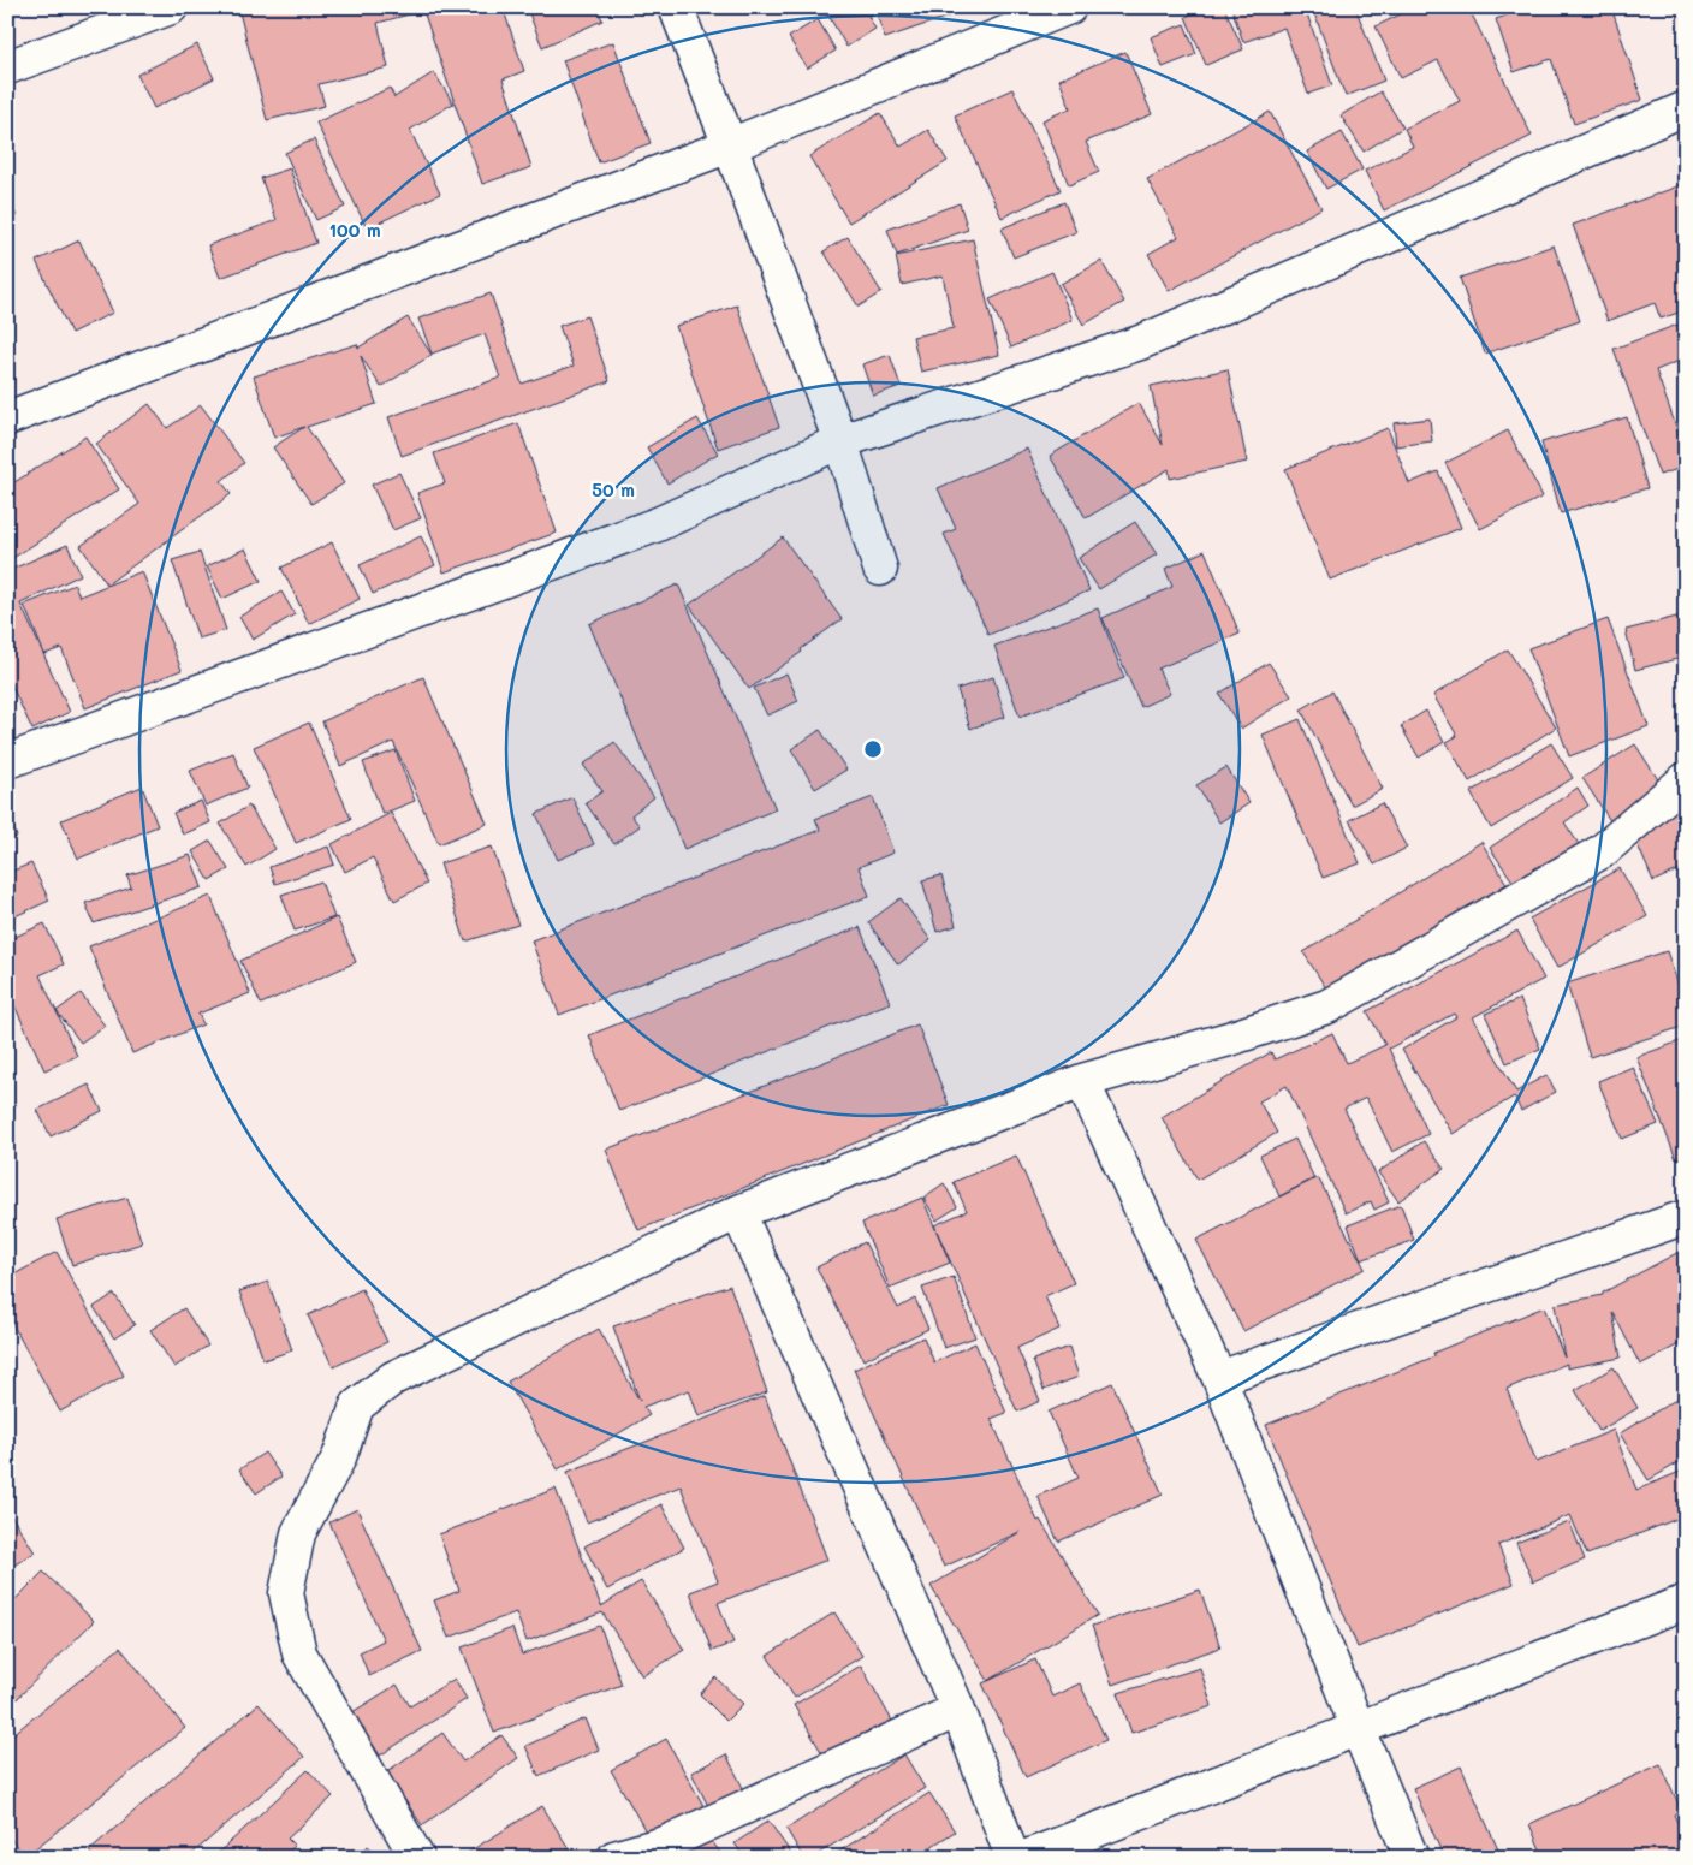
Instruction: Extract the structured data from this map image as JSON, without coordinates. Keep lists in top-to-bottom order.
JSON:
{
  "rings": ["100 m", "50 m"]
}
